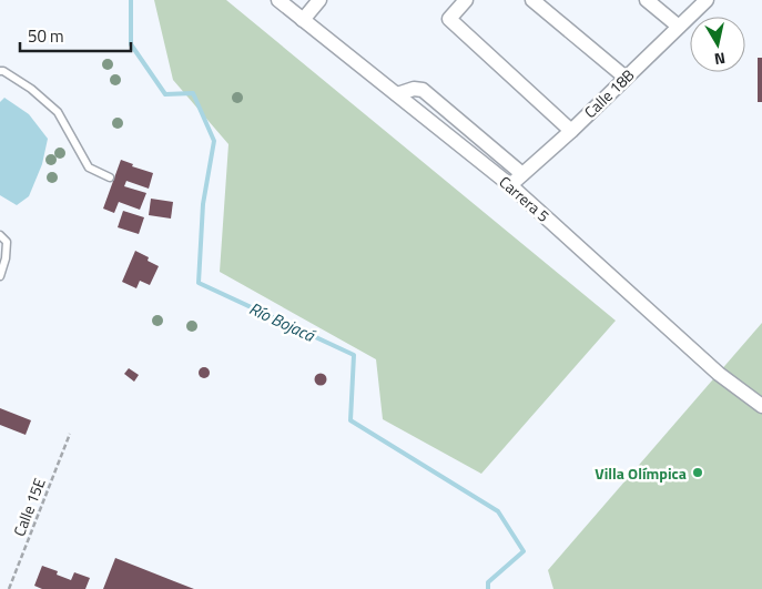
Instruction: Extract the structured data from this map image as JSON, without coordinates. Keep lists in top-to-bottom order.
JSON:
{
  "streets": {
    "street": ["Calle 18B", "Carrera 5"],
    "path": ["Calle 15E"]
  },
  "crossings": [
    ["Calle 18B", "Carrera 5"]
  ],
  "water": ["Río Bojacá"],
  "places": ["Villa Olímpica"],
  "scale_bar": "50 m",
  "north": "bottom"
}
